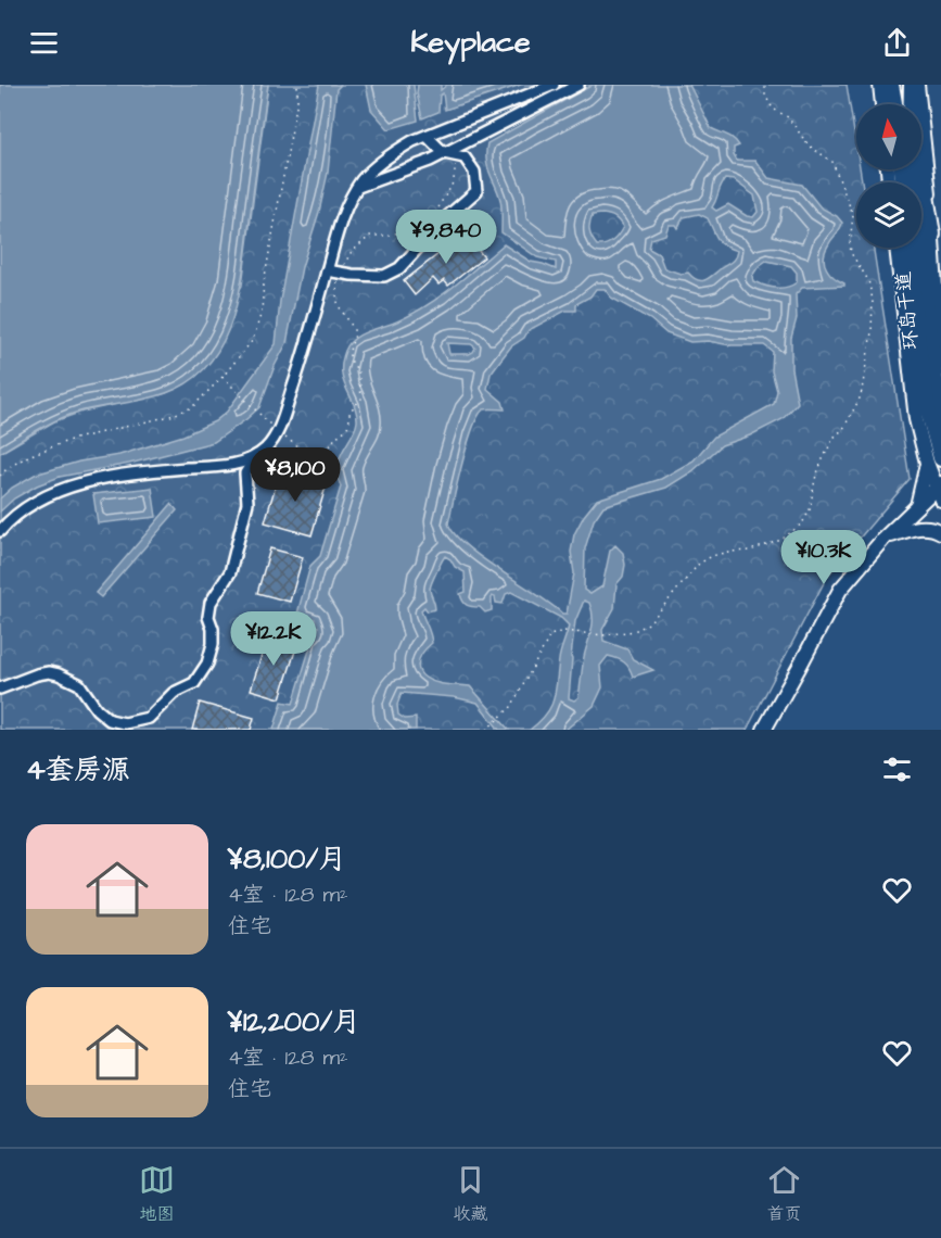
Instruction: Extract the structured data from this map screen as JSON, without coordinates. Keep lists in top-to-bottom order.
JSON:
{
  "streets": {
    "highway": ["环岛干道"]
  },
  "north": "top",
  "page": {
    "header": "Keyplace",
    "price": [
      "¥9,840",
      "¥8,100",
      "¥10.3K",
      "¥12.2K"
    ],
    "heading": "4套房源",
    "list": [
      {
        "name": "¥8,100/月",
        "note": "4室 · 128 m² · 住宅"
      },
      {
        "name": "¥12,200/月",
        "note": "4室 · 128 m² · 住宅"
      }
    ],
    "tabs": ["地图", "收藏", "首页"]
  }
}
